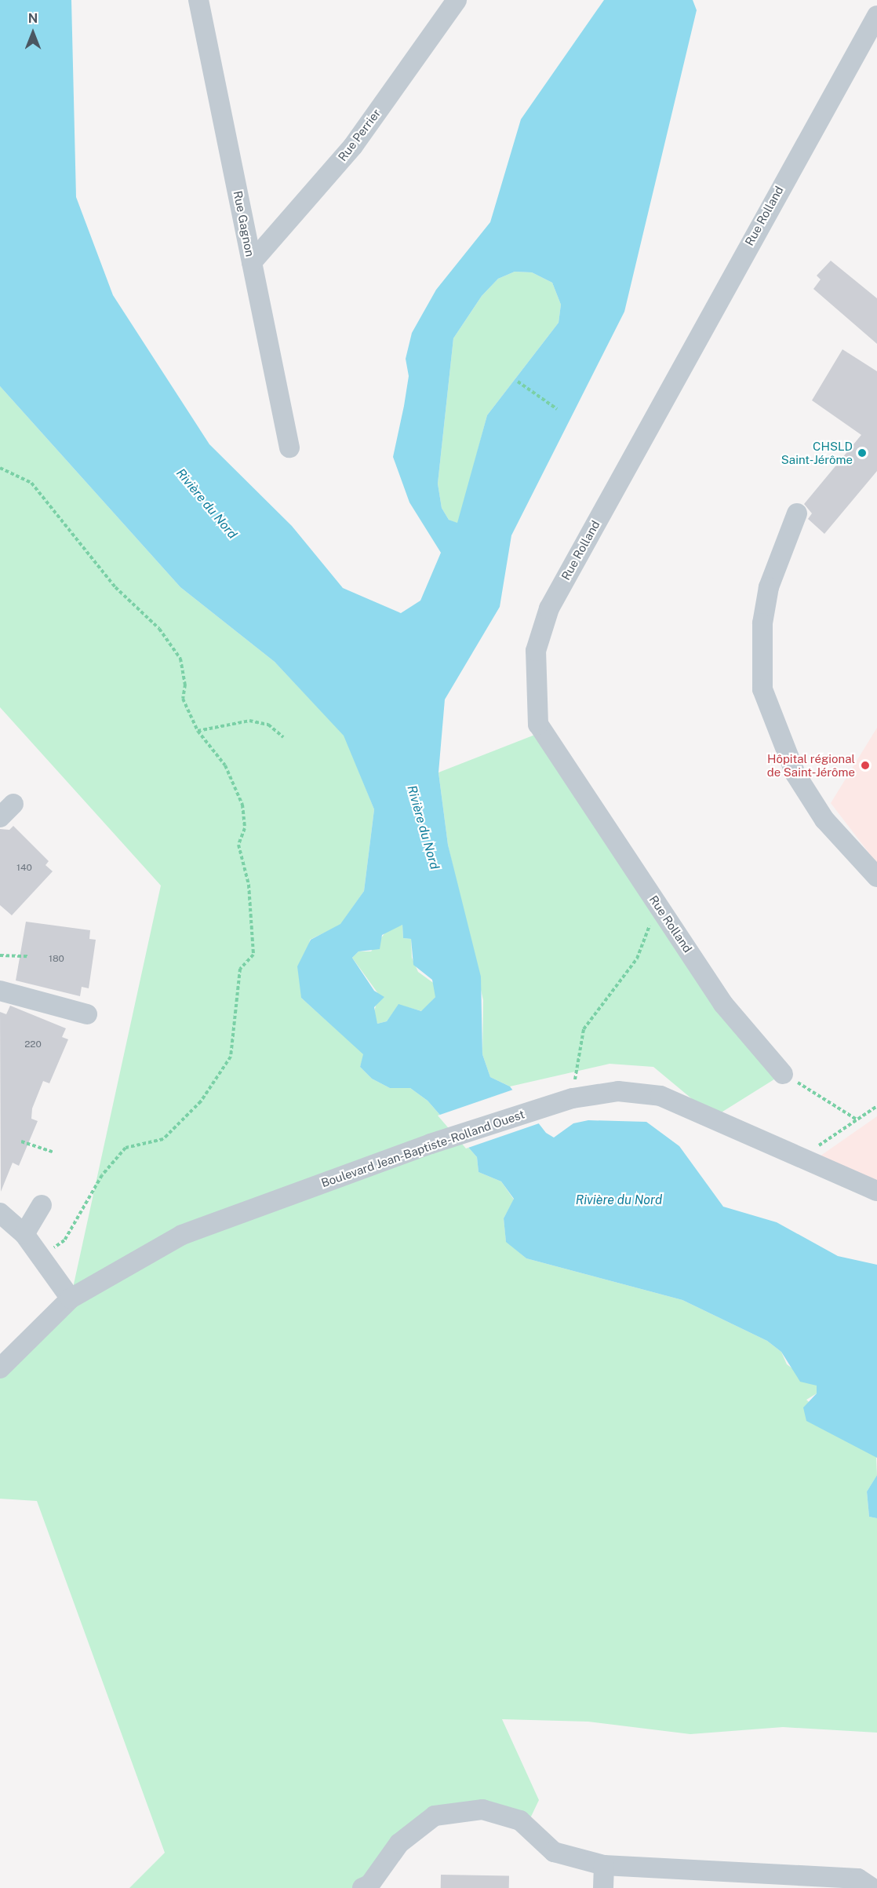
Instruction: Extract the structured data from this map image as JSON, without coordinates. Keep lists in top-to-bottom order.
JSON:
{
  "streets": {
    "street": [
      "Rue Perrier",
      "Rue Rolland",
      "Rue Gagnon",
      "Boulevard Jean-Baptiste-Rolland Ouest"
    ]
  },
  "crossings": [
    ["Rue Perrier", "Rue Gagnon"]
  ],
  "water": ["Rivière du Nord"],
  "places": ["CHSLD Saint-Jérôme", "Hôpital régional de Saint-Jérôme"],
  "house_numbers": ["140", "180", "220"],
  "north": "top"
}
